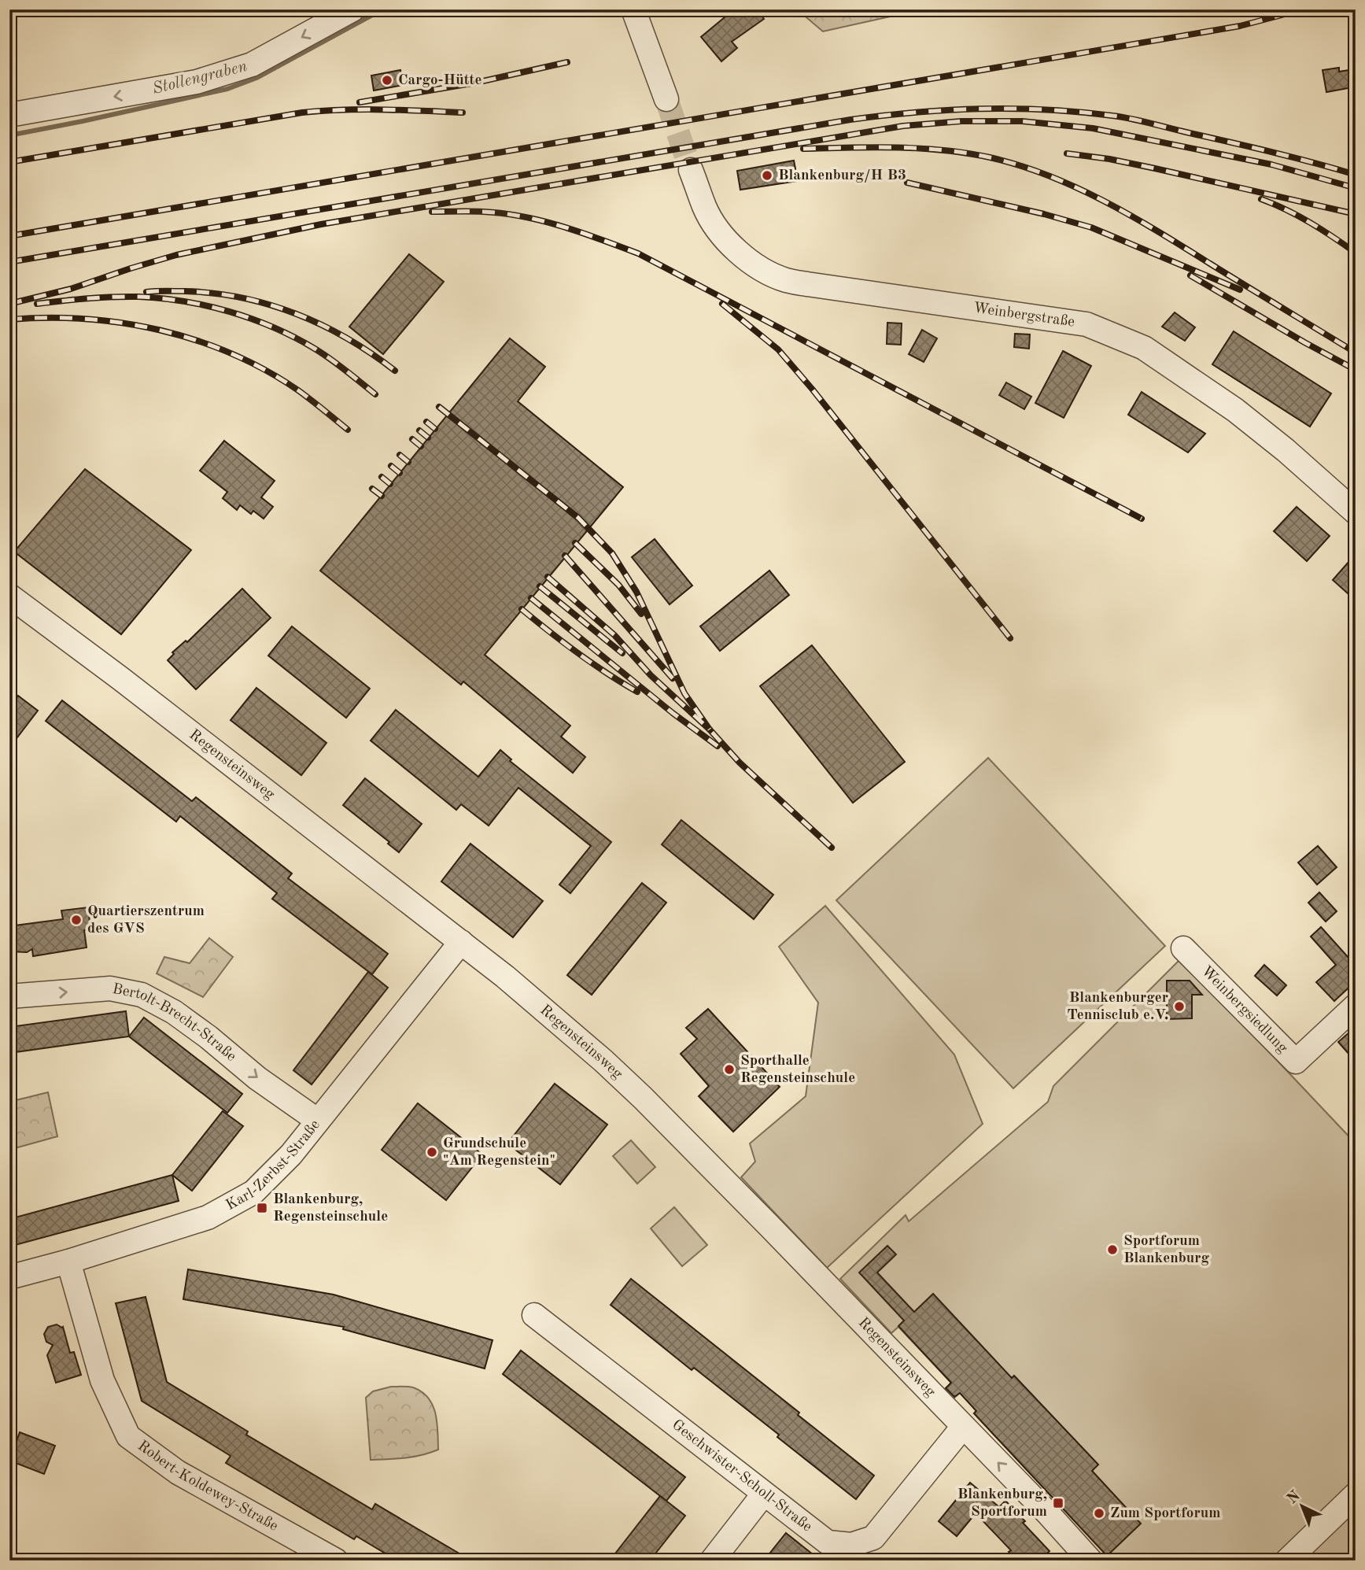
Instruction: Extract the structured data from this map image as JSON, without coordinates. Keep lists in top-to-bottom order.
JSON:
{
  "streets": {
    "street": [
      "Weinbergstraße",
      "Regensteinsweg",
      "Weinbergsiedlung",
      "Bertolt-Brecht-Straße",
      "Karl-Zerbst-Straße",
      "Geschwister-Scholl-Straße",
      "Robert-Koldewey-Straße"
    ]
  },
  "crossings": [
    ["Regensteinsweg", "Karl-Zerbst-Straße"],
    ["Regensteinsweg", "Geschwister-Scholl-Straße"],
    ["Bertolt-Brecht-Straße", "Karl-Zerbst-Straße"],
    ["Karl-Zerbst-Straße", "Robert-Koldewey-Straße"]
  ],
  "one_way": ["Bertolt-Brecht-Straße"],
  "water": ["Stollengraben"],
  "places": {
    "other": [
      "Cargo-Hütte",
      "Blankenburg/H B3",
      "Quartierszentrum des GVS",
      "Blankenburger Tennisclub e.V.",
      "Sporthalle Regensteinschule",
      "Grundschule \"Am Regenstein\"",
      "Sportforum Blankenburg",
      "Zum Sportforum"
    ],
    "transit": ["Blankenburg, Regensteinschule", "Blankenburg, Sportforum"]
  },
  "north": "top left"
}
